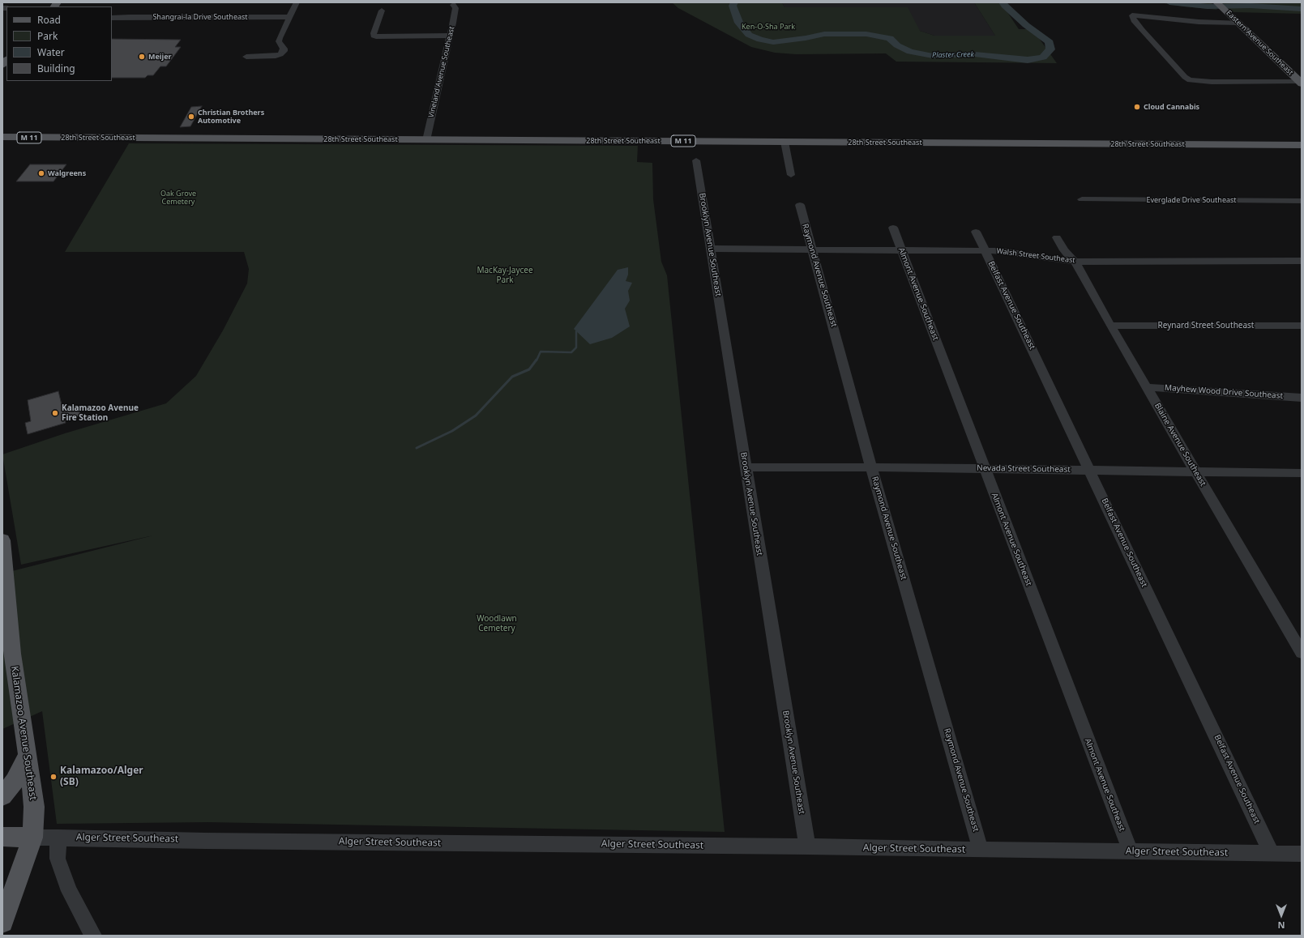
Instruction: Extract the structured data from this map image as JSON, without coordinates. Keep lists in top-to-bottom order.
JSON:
{
  "streets": {
    "main road": [
      "Eastern Avenue Southeast",
      "M 11",
      "28th Street Southeast",
      "Kalamazoo Avenue Southeast",
      "Alger Street Southeast"
    ],
    "street": [
      "Shangrai-la Drive Southeast",
      "Vineland Avenue Southeast",
      "Everglade Drive Southeast",
      "Brooklyn Avenue Southeast",
      "Walsh Street Southeast",
      "Raymond Avenue Southeast",
      "Almont Avenue Southeast",
      "Belfast Avenue Southeast",
      "Reynard Street Southeast",
      "Mayhew Wood Drive Southeast",
      "Blaine Avenue Southeast",
      "Nevada Street Southeast"
    ]
  },
  "crossings": [
    ["Vineland Avenue Southeast", "28th Street Southeast"],
    ["Brooklyn Avenue Southeast", "Walsh Street Southeast"],
    ["Brooklyn Avenue Southeast", "Nevada Street Southeast"],
    ["Brooklyn Avenue Southeast", "Alger Street Southeast"],
    ["Walsh Street Southeast", "Raymond Avenue Southeast"],
    ["Walsh Street Southeast", "Almont Avenue Southeast"],
    ["Walsh Street Southeast", "Belfast Avenue Southeast"],
    ["Walsh Street Southeast", "Blaine Avenue Southeast"],
    ["Raymond Avenue Southeast", "Nevada Street Southeast"],
    ["Raymond Avenue Southeast", "Alger Street Southeast"],
    ["Almont Avenue Southeast", "Nevada Street Southeast"],
    ["Almont Avenue Southeast", "Alger Street Southeast"],
    ["Belfast Avenue Southeast", "Nevada Street Southeast"],
    ["Belfast Avenue Southeast", "Alger Street Southeast"],
    ["Reynard Street Southeast", "Blaine Avenue Southeast"],
    ["Mayhew Wood Drive Southeast", "Blaine Avenue Southeast"],
    ["Blaine Avenue Southeast", "Nevada Street Southeast"],
    ["Kalamazoo Avenue Southeast", "Alger Street Southeast"]
  ],
  "water": ["Plaster Creek"],
  "parks": [
    "Ken-O-Sha Park",
    "Oak Grove Cemetery",
    "MacKay-Jaycee Park",
    "Woodlawn Cemetery"
  ],
  "places": [
    "Meijer",
    "Cloud Cannabis",
    "Christian Brothers Automotive",
    "Walgreens",
    "Kalamazoo Avenue Fire Station",
    "Kalamazoo/Alger (SB)"
  ],
  "legend": [
    "Road",
    "Park",
    "Water",
    "Building"
  ],
  "north": "bottom"
}
